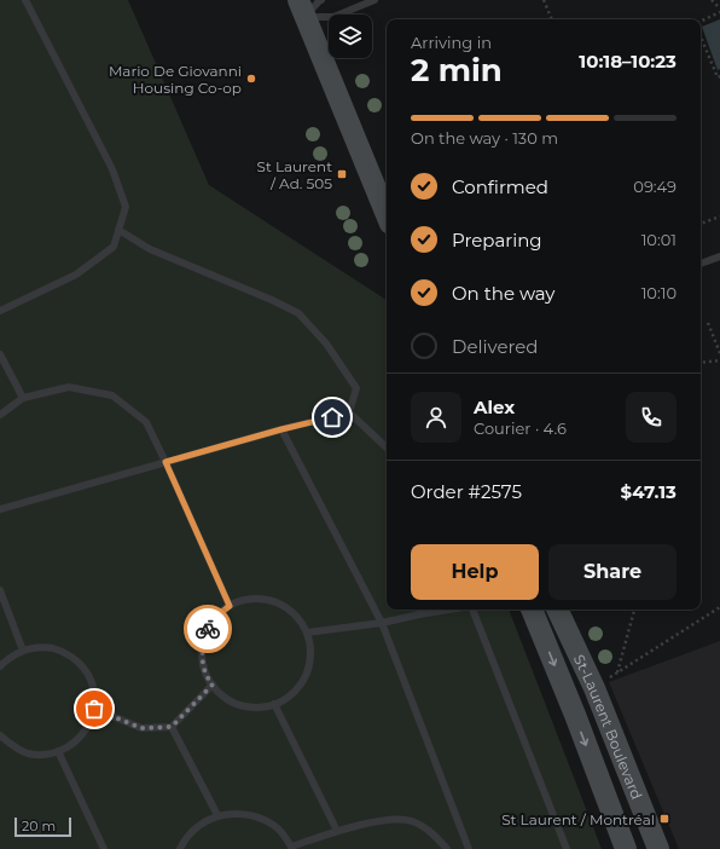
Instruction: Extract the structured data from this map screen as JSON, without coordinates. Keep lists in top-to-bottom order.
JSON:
{
  "streets": {
    "main road": ["St-Laurent Boulevard"]
  },
  "places": {
    "other": ["Mario De Giovanni Housing Co-op"],
    "transit": ["St Laurent / Ad. 505", "St Laurent / Montréal"]
  },
  "scale_bar": "20 m",
  "page": {
    "heading": ["2 min", "Arriving in", "10:18–10:23"],
    "panel": [
      "Alex",
      "Courier · 4.6",
      "Order #2575",
      "$47.13"
    ],
    "bar": "On the way · 130 m",
    "list": [
      ["Confirmed", "09:49"],
      ["Preparing", "10:01"],
      ["On the way", "10:10"],
      "Delivered"
    ],
    "buttons": ["Help", "Share"],
    "scale": "20 m"
  }
}
